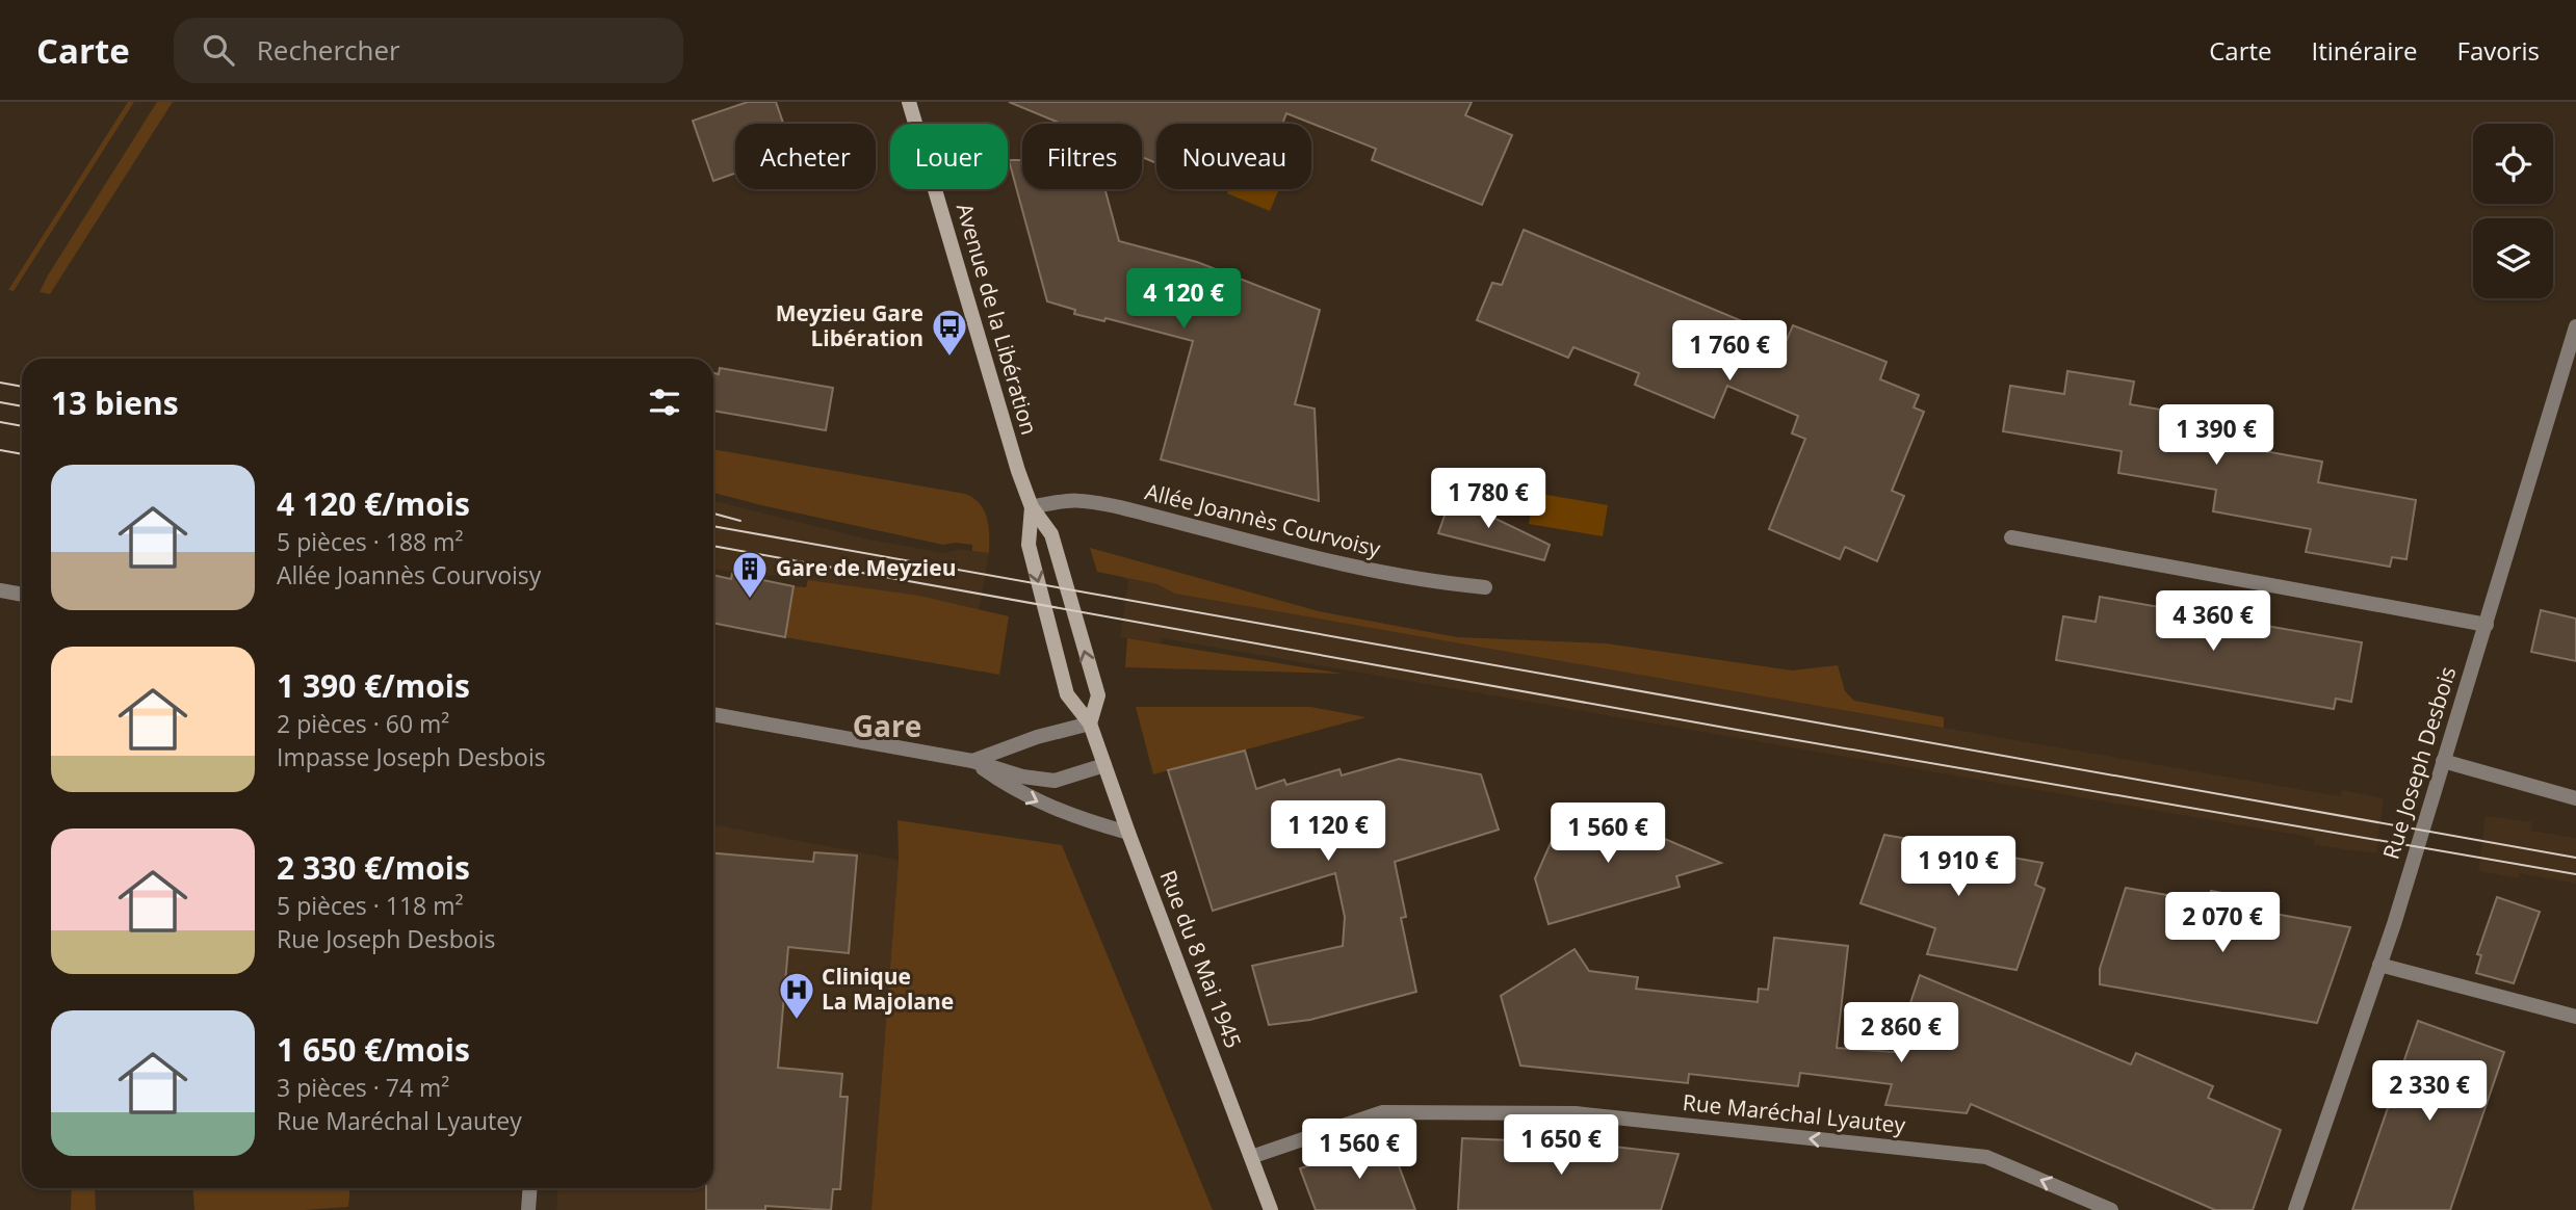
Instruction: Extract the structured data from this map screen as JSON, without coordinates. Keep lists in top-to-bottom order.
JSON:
{
  "streets": {
    "street": [
      "Avenue de la Libération",
      "Allée Joannès Courvoisy",
      "Rue Joseph Desbois",
      "Rue du 8 Mai 1945",
      "Rue Maréchal Lyautey"
    ]
  },
  "crossings": [
    ["Avenue de la Libération", "Allée Joannès Courvoisy"],
    ["Avenue de la Libération", "Rue du 8 Mai 1945"],
    ["Allée Joannès Courvoisy", "Rue du 8 Mai 1945"],
    ["Rue du 8 Mai 1945", "Rue Maréchal Lyautey"]
  ],
  "one_way": ["Rue Maréchal Lyautey"],
  "districts": ["Gare"],
  "places": {
    "bus stop": ["Meyzieu Gare Libération"],
    "building": ["Gare de Meyzieu"],
    "hospital": ["Clinique La Majolane"]
  },
  "page": {
    "header": "Carte",
    "search": "Rechercher",
    "nav": ["Carte", "Itinéraire", "Favoris"],
    "chip": [
      "Acheter",
      "Louer",
      "Filtres",
      "Nouveau"
    ],
    "price": [
      "4 120 €",
      "1 760 €",
      "1 390 €",
      "1 780 €",
      "4 360 €",
      "1 120 €",
      "1 560 €",
      "1 910 €",
      "2 070 €",
      "2 860 €",
      "2 330 €",
      "1 650 €",
      "1 560 €"
    ],
    "heading": "13 biens",
    "list": [
      {
        "name": "4 120 €/mois",
        "note": "5 pièces · 188 m² · Allée Joannès Courvoisy"
      },
      {
        "name": "1 390 €/mois",
        "note": "2 pièces · 60 m² · Impasse Joseph Desbois"
      },
      {
        "name": "2 330 €/mois",
        "note": "5 pièces · 118 m² · Rue Joseph Desbois"
      },
      {
        "name": "1 650 €/mois",
        "note": "3 pièces · 74 m² · Rue Maréchal Lyautey"
      }
    ]
  }
}
